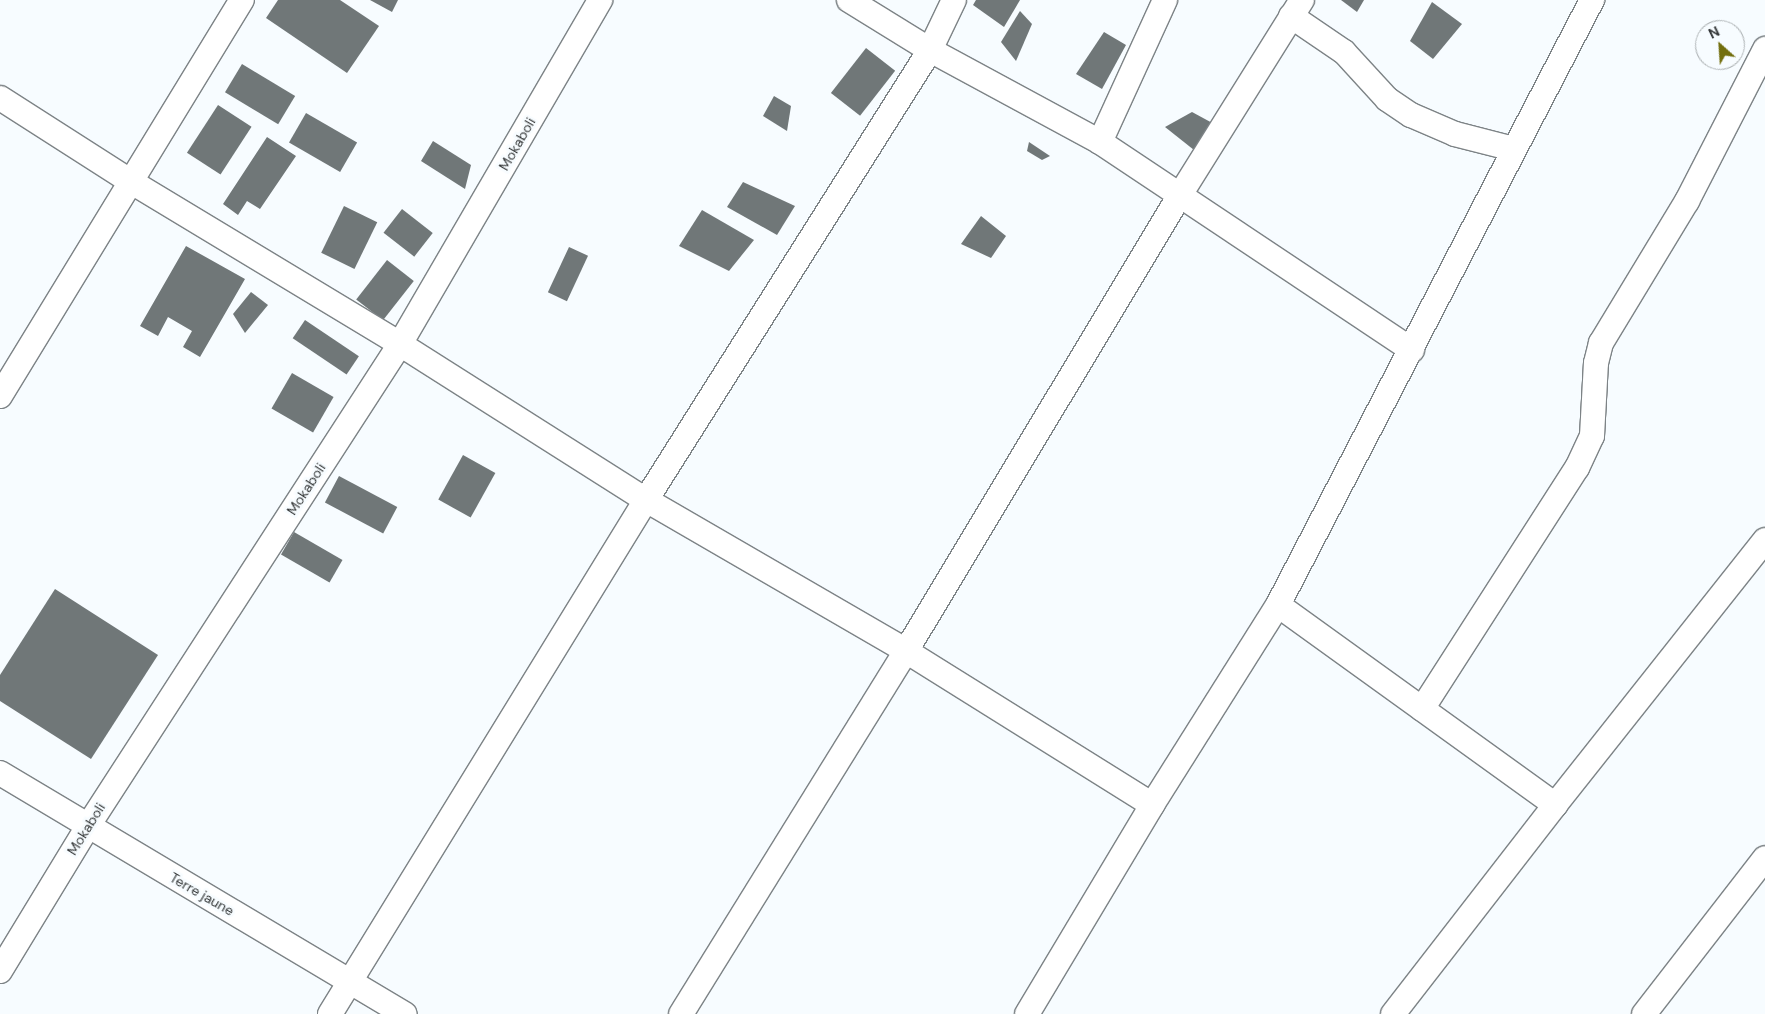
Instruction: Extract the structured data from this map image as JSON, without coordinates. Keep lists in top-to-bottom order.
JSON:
{
  "streets": {
    "street": ["Mokaboli", "Terre jaune"]
  },
  "crossings": [
    ["Mokaboli", "Terre jaune"]
  ],
  "north": "top left"
}
